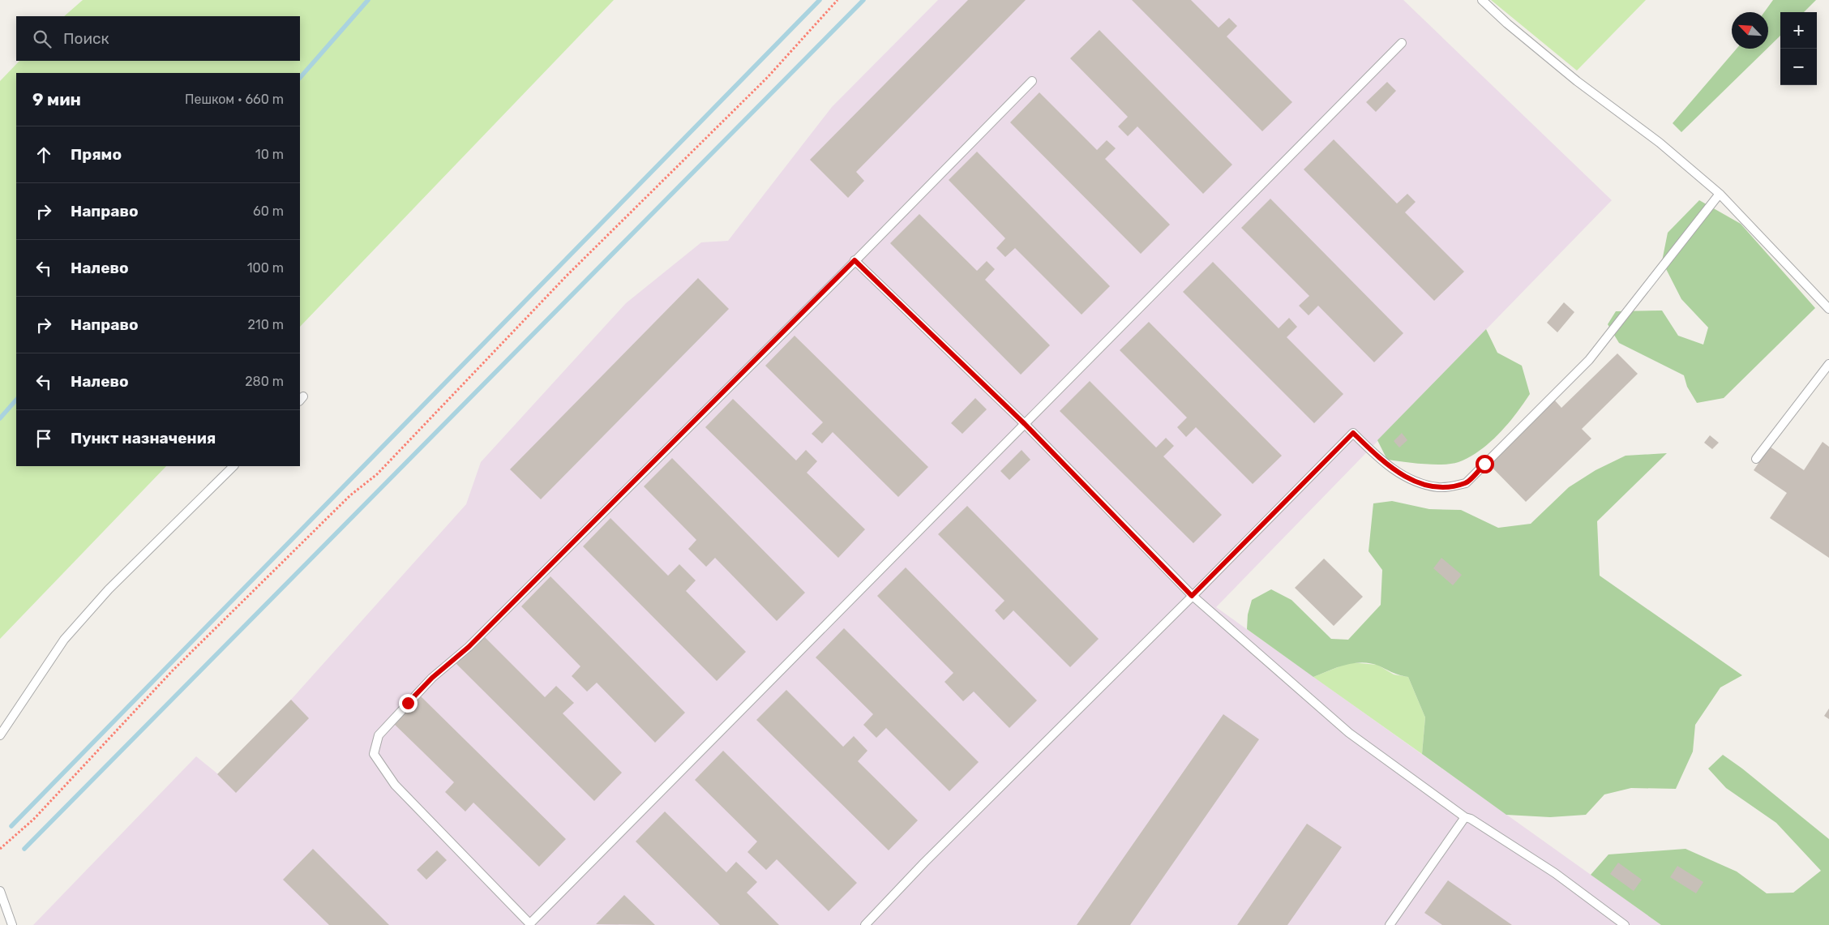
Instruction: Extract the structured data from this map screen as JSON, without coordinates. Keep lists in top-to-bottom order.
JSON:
{
  "north": "top left",
  "page": {
    "map_buttons": ["+", "−"],
    "search": "Поиск",
    "heading": ["9 мин", "Пешком · 660 m"],
    "list": [
      ["Прямо", "10 m"],
      ["Направо", "60 m"],
      ["Налево", "100 m"],
      ["Направо", "210 m"],
      ["Налево", "280 m"],
      "Пункт назначения"
    ]
  }
}
